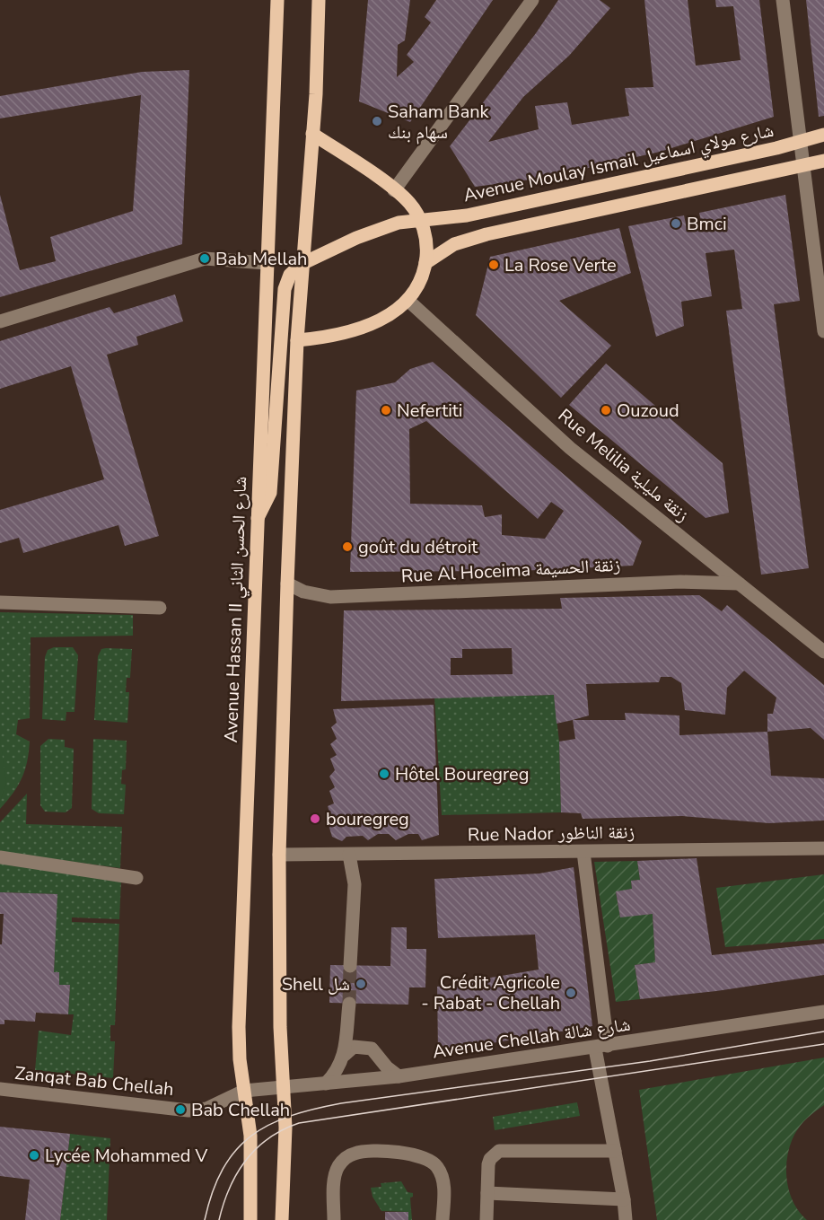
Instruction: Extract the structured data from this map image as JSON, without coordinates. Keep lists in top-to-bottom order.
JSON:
{
  "streets": {
    "main road": ["Avenue Moulay Ismail شارع مولاي اسماعيل", "Avenue Hassan II شارع الحسن الثاني"],
    "street": [
      "Rue Melilia زنقة مليلية",
      "Rue Al Hoceima زنقة الحسيمة",
      "Rue Nador زنقة الناظور",
      "Avenue Chellah شارع شالة",
      "Zanqat Bab Chellah"
    ]
  },
  "crossings": [
    ["Rue Melilia زنقة مليلية", "Rue Al Hoceima زنقة الحسيمة"],
    ["Avenue Hassan II شارع الحسن الثاني", "Avenue Chellah شارع شالة"],
    ["Avenue Hassan II شارع الحسن الثاني", "Zanqat Bab Chellah"],
    ["Avenue Chellah شارع شالة", "Zanqat Bab Chellah"]
  ],
  "places": [
    "Saham Bank سهام بنك",
    "Bmci",
    "Bab Mellah",
    "La Rose Verte",
    "Nefertiti",
    "Ouzoud",
    "goût du détroit",
    "Hôtel Bouregreg",
    "bouregreg",
    "Shell شل",
    "Crédit Agricole - Rabat - Chellah",
    "Bab Chellah",
    "Lycée Mohammed V"
  ]
}
